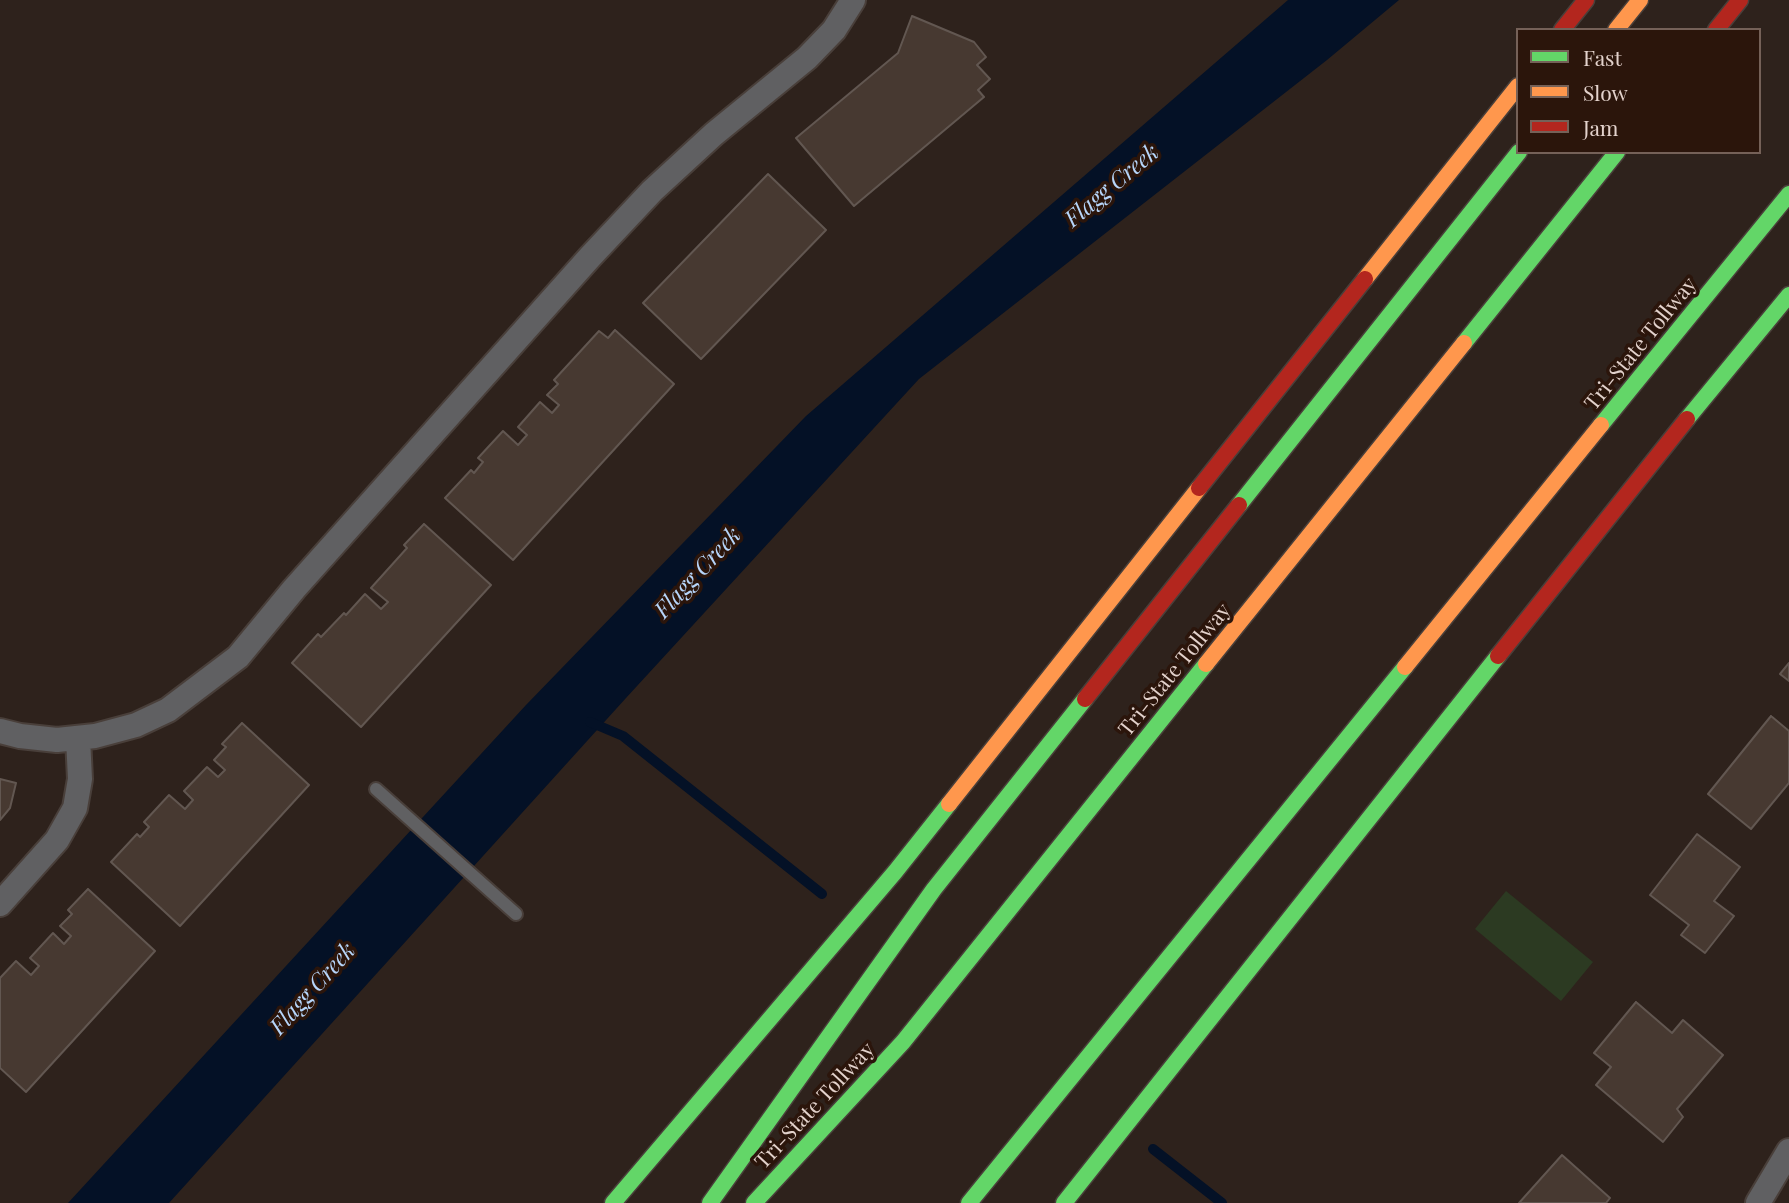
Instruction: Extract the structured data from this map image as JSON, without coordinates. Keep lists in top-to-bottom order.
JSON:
{
  "streets": {
    "highway": ["Tri-State Tollway"]
  },
  "water": ["Flagg Creek"],
  "legend": ["Fast", "Slow", "Jam"]
}
